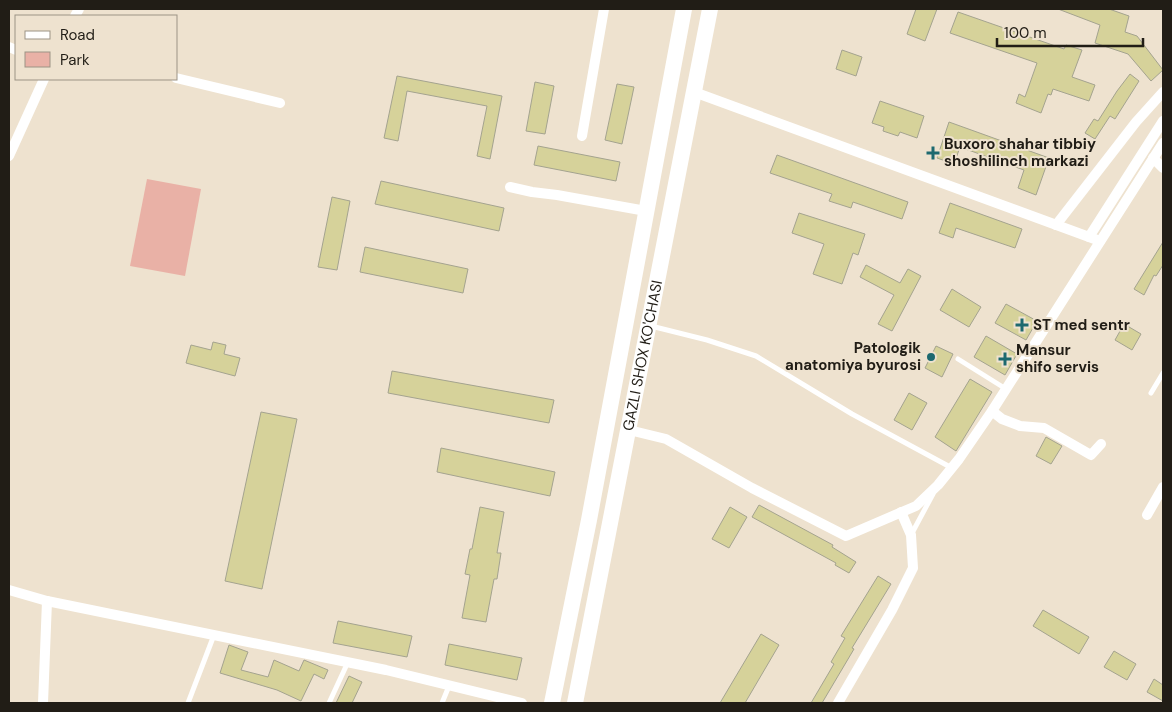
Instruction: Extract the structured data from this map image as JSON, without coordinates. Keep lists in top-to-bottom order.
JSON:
{
  "streets": {
    "highway": ["GAZLI SHOX KO'CHASI"]
  },
  "places": {
    "health": ["Buxoro shahar tibbiy shoshilinch markazi", "ST med sentr", "Mansur shifo servis"],
    "other": ["Patologik anatomiya byurosi"]
  },
  "legend": ["Road", "Park"],
  "scale_bar": "100 m"
}
